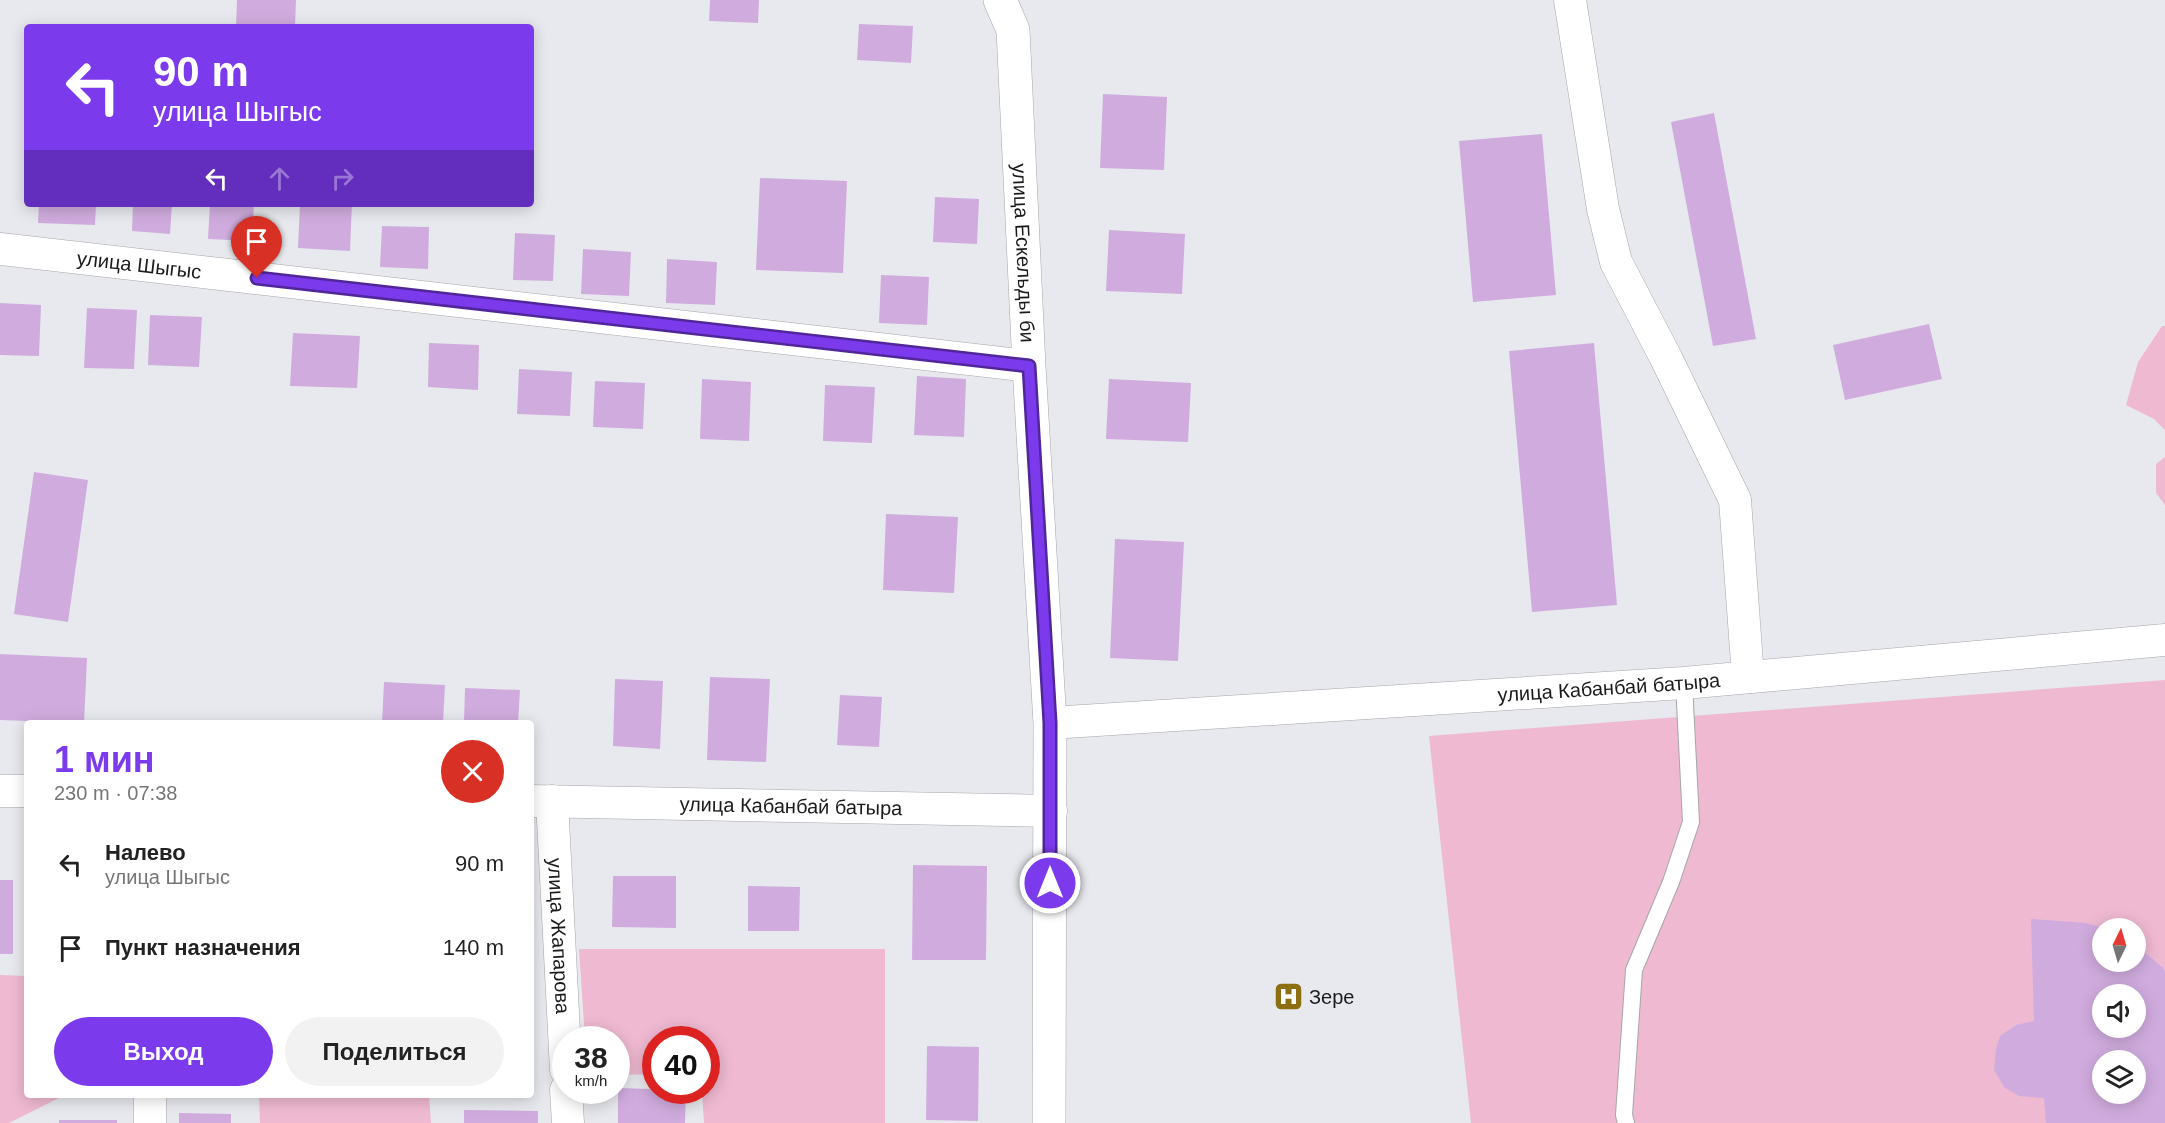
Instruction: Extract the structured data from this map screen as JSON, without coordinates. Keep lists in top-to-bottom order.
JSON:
{
  "streets": {
    "street": [
      "улица Ескельды би",
      "улица Шыгыс",
      "улица Кабанбай батыра",
      "улица Жапарова"
    ]
  },
  "crossings": [
    ["улица Ескельды би", "улица Шыгыс"],
    ["улица Ескельды би", "улица Кабанбай батыра"],
    ["улица Кабанбай батыра", "улица Жапарова"]
  ],
  "places": {
    "hospital": ["Зере"]
  },
  "north": "top",
  "page": {
    "turn": ["90 m", "улица Шыгыс"],
    "heading": ["1 мин", "230 m · 07:38"],
    "list": [
      {
        "name": "Налево",
        "note": "улица Шыгыс",
        "value": "90 m"
      },
      {
        "name": "Пункт назначения",
        "value": "140 m"
      }
    ],
    "buttons": ["Выход", "Поделиться"],
    "speed": "38 km/h",
    "limit": "40"
  }
}
